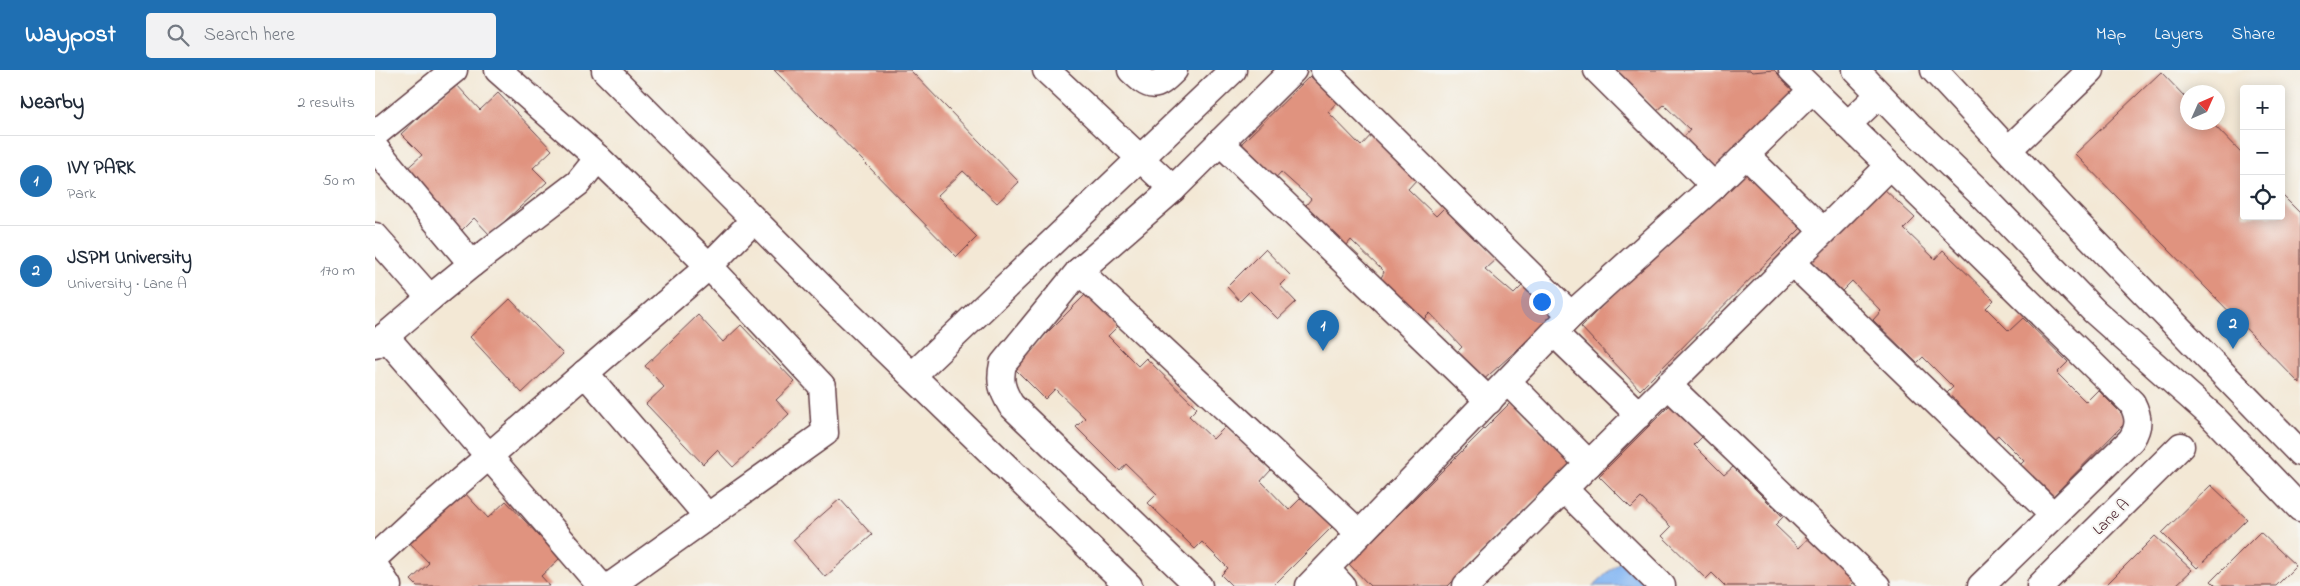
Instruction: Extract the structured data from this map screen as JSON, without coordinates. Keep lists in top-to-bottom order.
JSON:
{
  "streets": {
    "street": ["Lane A"]
  },
  "north": "top right",
  "page": {
    "header": "Waypost",
    "search": "Search here",
    "nav": ["Map", "Layers", "Share"],
    "heading": ["Nearby", "2 results"],
    "map_buttons": ["+", "−"],
    "list": [
      {
        "mark": "1",
        "name": "IVY PARK",
        "note": "Park",
        "value": "50 m"
      },
      {
        "mark": "2",
        "name": "JSPM University",
        "note": "University · Lane A",
        "value": "170 m"
      }
    ],
    "pins": ["2", "1"]
  }
}
